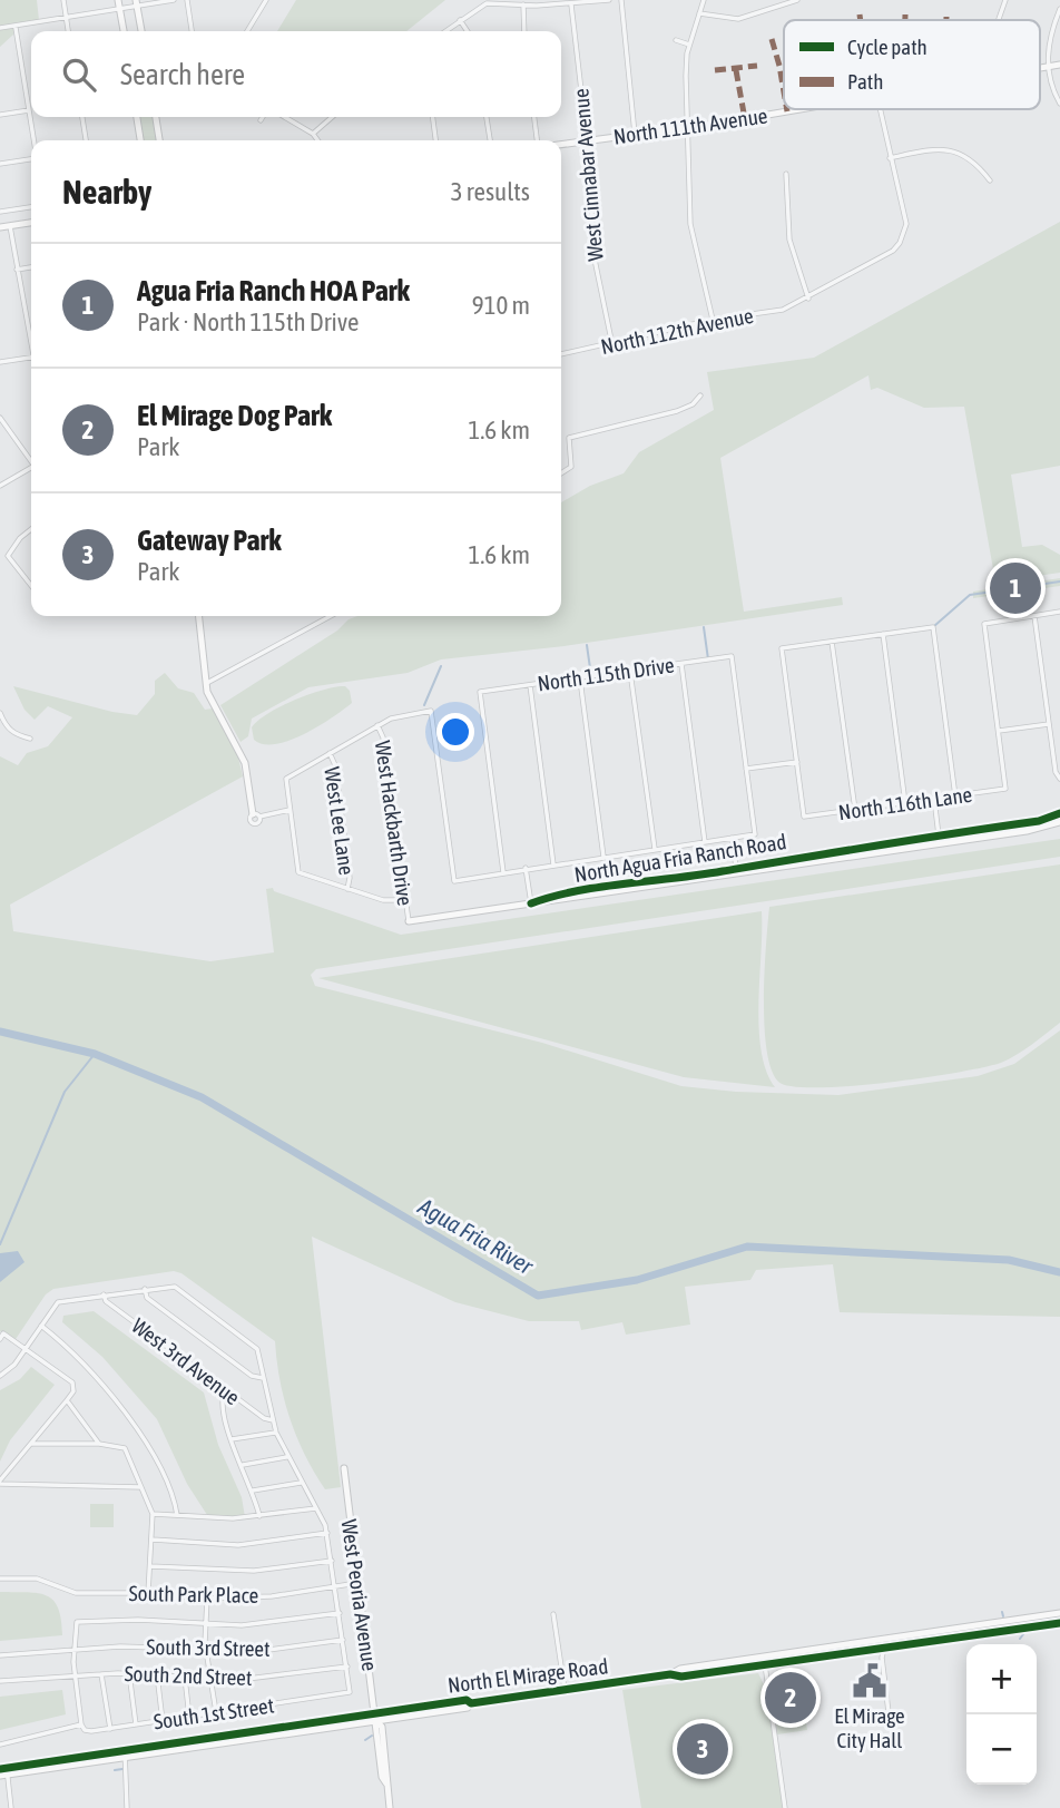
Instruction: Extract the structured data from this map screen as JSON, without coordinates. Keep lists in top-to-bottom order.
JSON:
{
  "streets": {
    "street": [
      "North 111th Avenue",
      "West Cinnabar Avenue",
      "North 112th Avenue",
      "North 115th Drive",
      "North 116th Lane",
      "West Lee Lane",
      "West Hackbarth Drive",
      "North Agua Fria Ranch Road",
      "West 3rd Avenue",
      "South Park Place",
      "West Peoria Avenue",
      "South 3rd Street",
      "South 2nd Street",
      "North El Mirage Road",
      "South 1st Street"
    ]
  },
  "crossings": [
    ["North 111th Avenue", "West Cinnabar Avenue"],
    ["West Cinnabar Avenue", "North 112th Avenue"],
    ["West Hackbarth Drive", "North Agua Fria Ranch Road"],
    ["South Park Place", "West Peoria Avenue"],
    ["West Peoria Avenue", "North El Mirage Road"],
    ["South 2nd Street", "South 1st Street"]
  ],
  "water": ["Agua Fria River"],
  "places": {
    "public building": ["El Mirage City Hall"]
  },
  "legend": ["Cycle path", "Path"],
  "page": {
    "search": "Search here",
    "heading": ["Nearby", "3 results"],
    "list": [
      {
        "mark": "1",
        "name": "Agua Fria Ranch HOA Park",
        "note": "Park · North 115th Drive",
        "value": "910 m"
      },
      {
        "mark": "2",
        "name": "El Mirage Dog Park",
        "note": "Park",
        "value": "1.6 km"
      },
      {
        "mark": "3",
        "name": "Gateway Park",
        "note": "Park",
        "value": "1.6 km"
      }
    ],
    "pins": ["1", "2", "3"],
    "map_buttons": ["+", "−"]
  }
}
